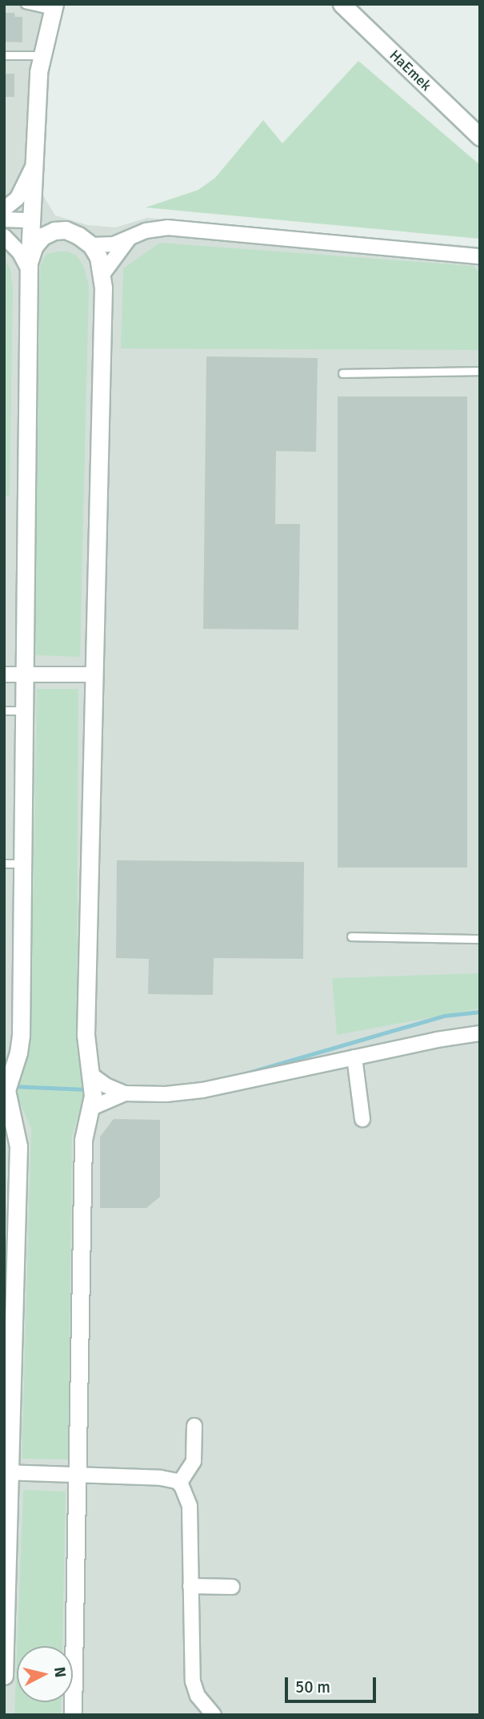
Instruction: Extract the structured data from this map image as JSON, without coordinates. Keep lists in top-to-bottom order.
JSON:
{
  "streets": {
    "street": ["HaEmek"]
  },
  "scale_bar": "50 m",
  "north": "right"
}
